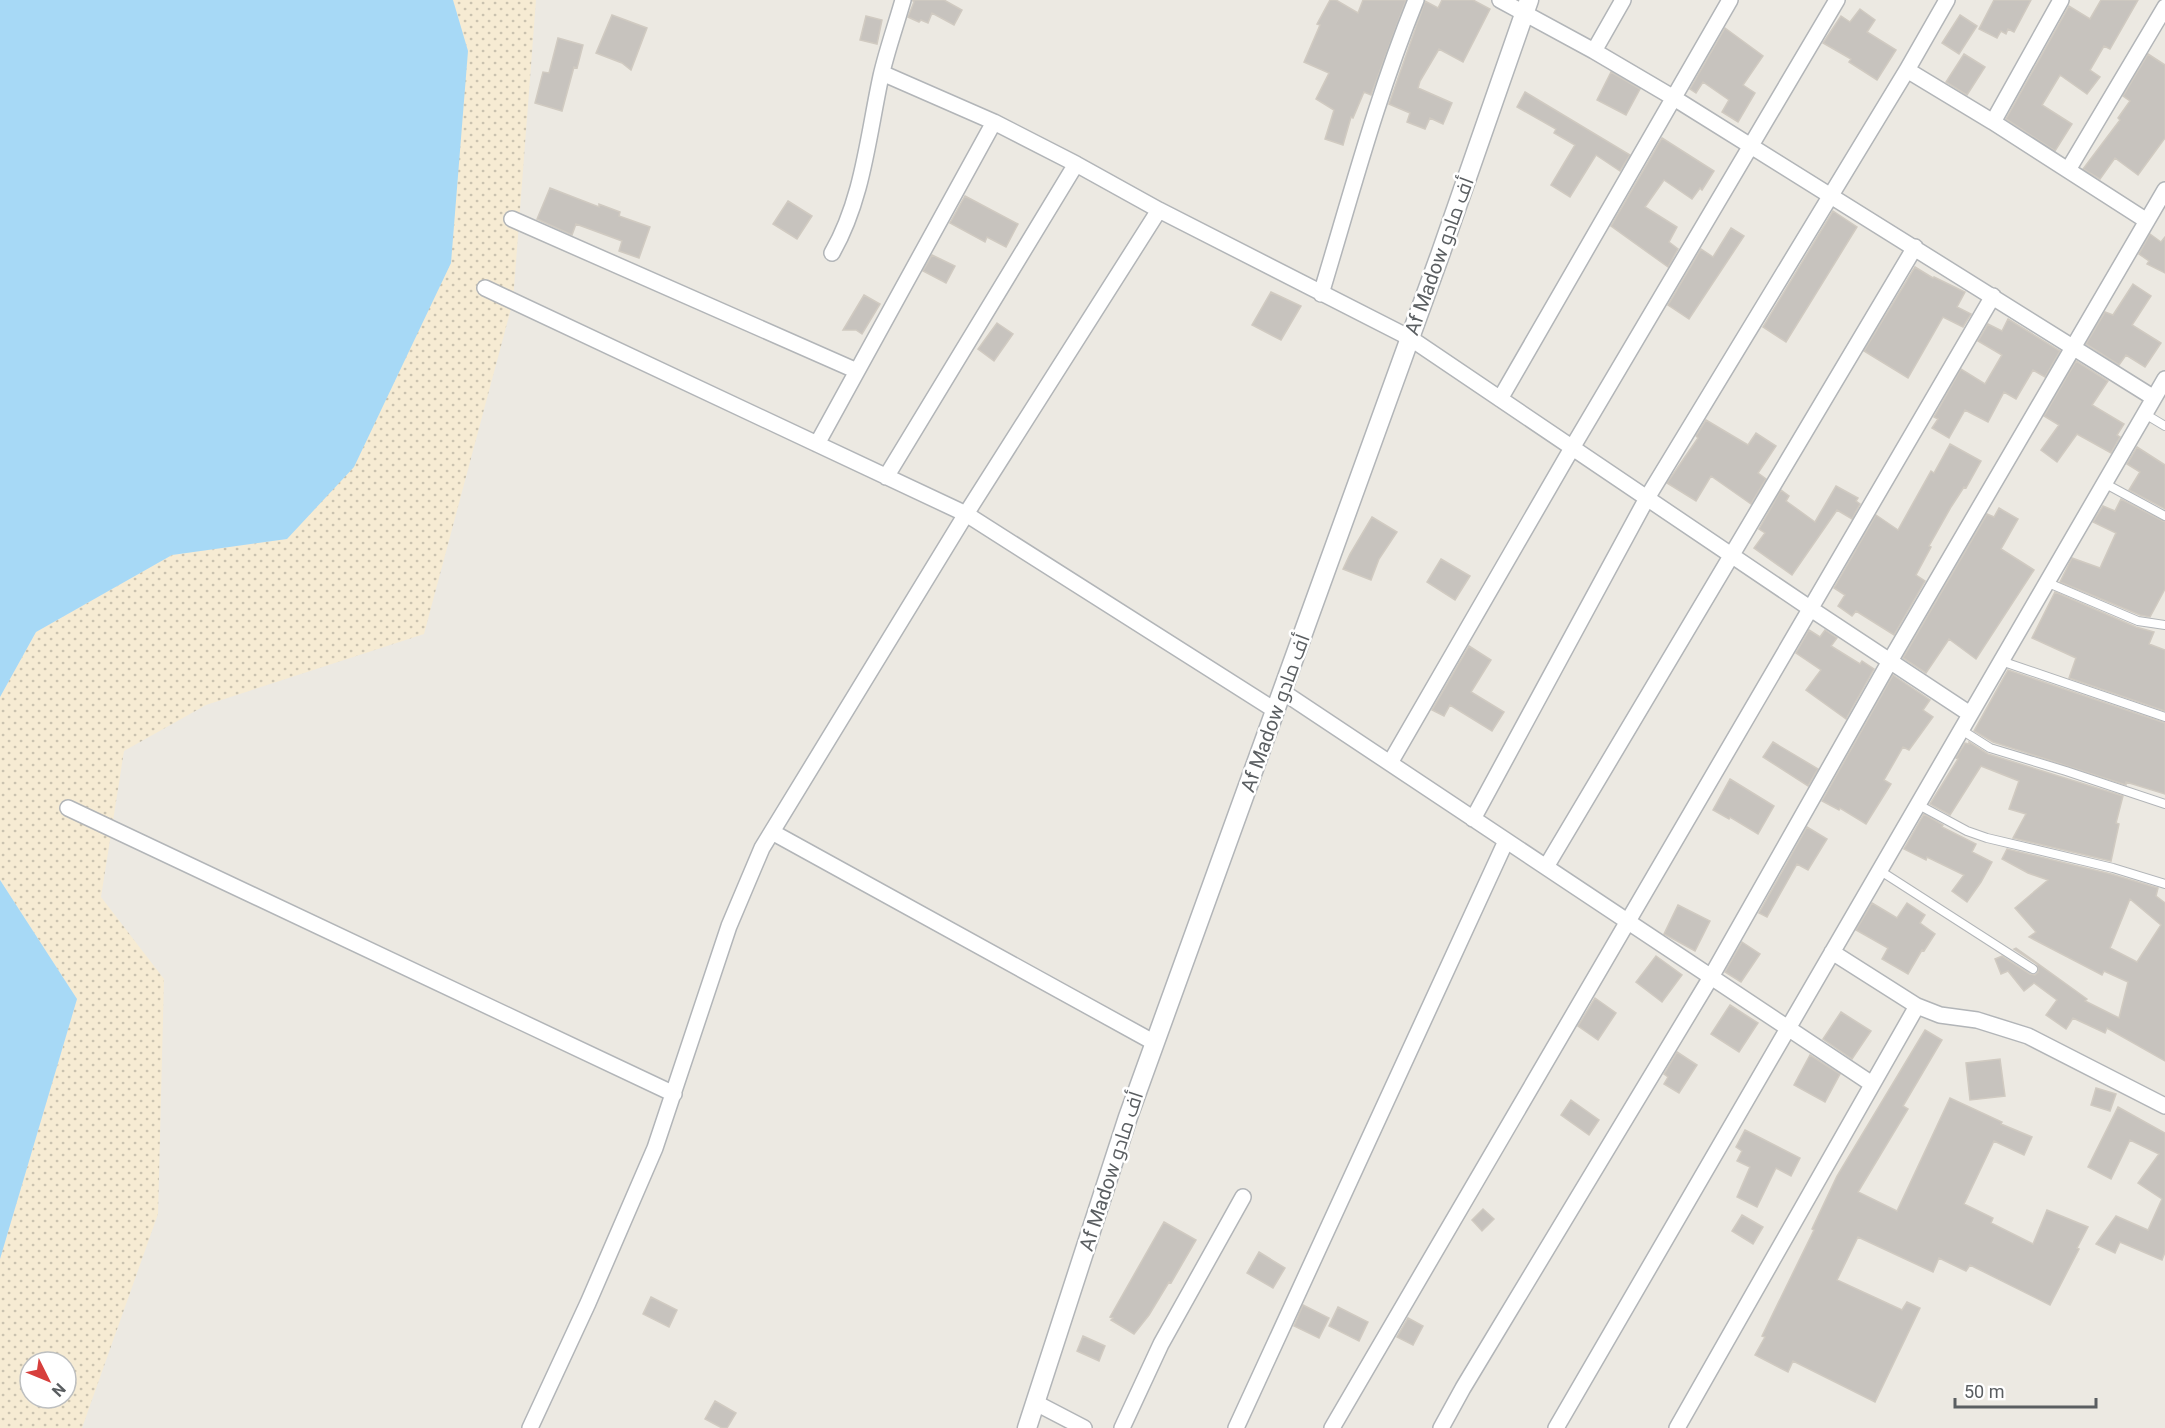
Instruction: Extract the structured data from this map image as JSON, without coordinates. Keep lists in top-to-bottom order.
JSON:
{
  "streets": {
    "street": ["Af Madow أف مادو"]
  },
  "scale_bar": "50 m",
  "north": "bottom right"
}
